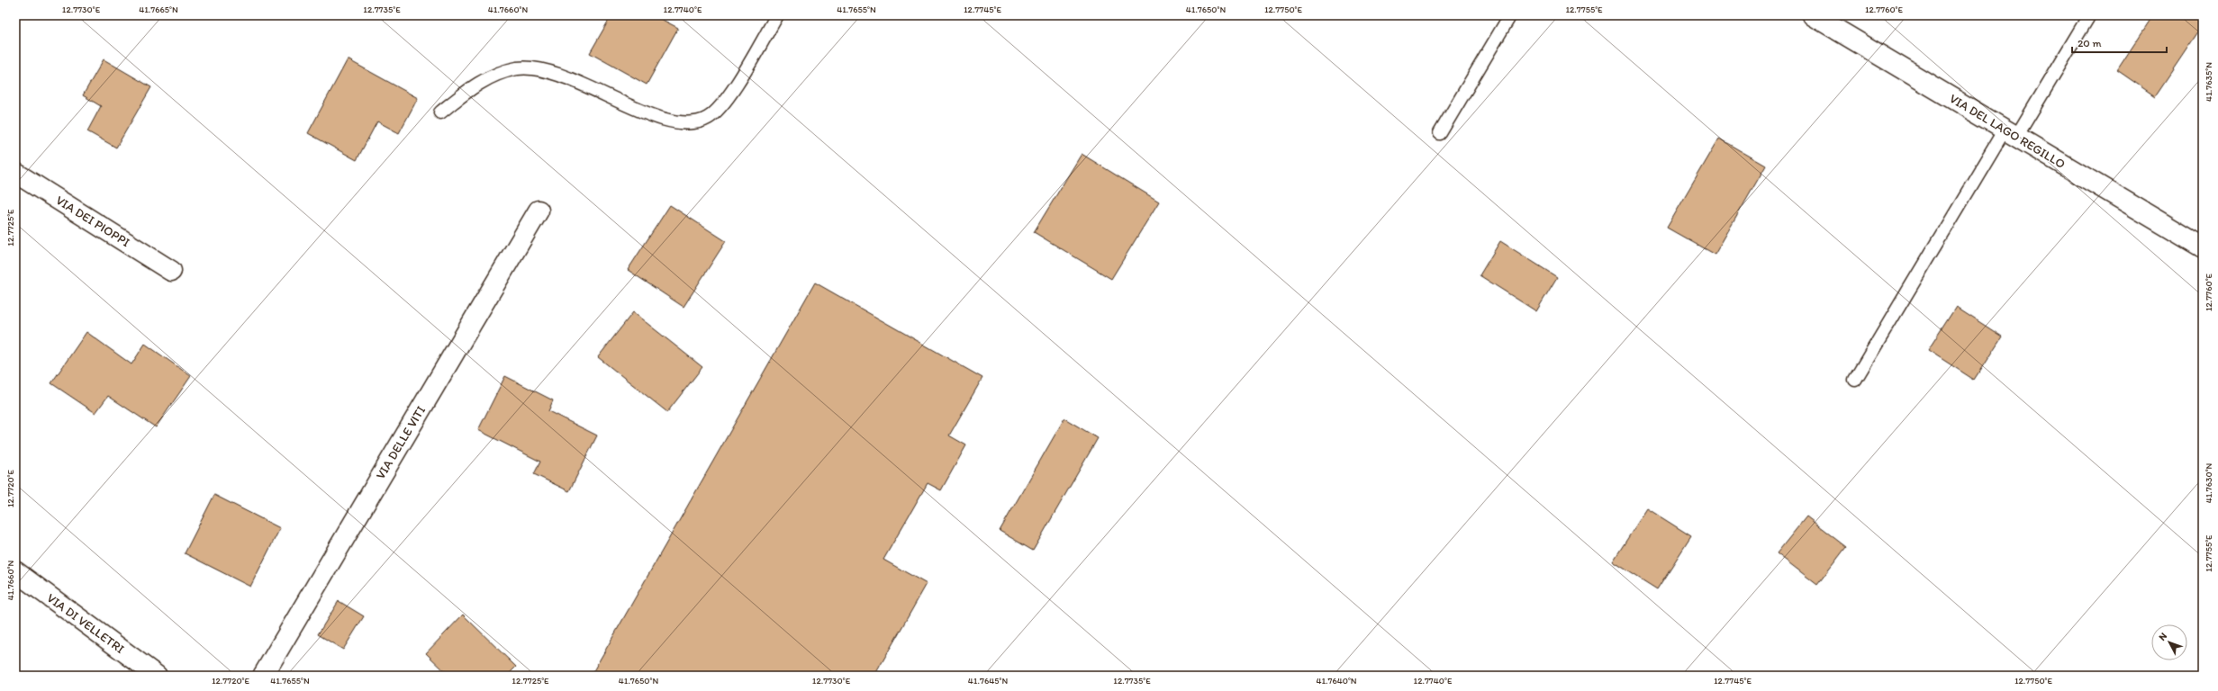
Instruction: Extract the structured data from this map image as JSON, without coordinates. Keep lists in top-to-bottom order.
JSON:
{
  "streets": {
    "street": [
      "VIA DEL LAGO REGILLO",
      "VIA DEI PIOPPI",
      "VIA DELLE VITI",
      "VIA DI VELLETRI"
    ]
  },
  "scale_bar": "20 m",
  "north": "top left",
  "coordinates": [
    "12.7730°E",
    "41.7665°N",
    "12.7735°E",
    "41.7660°N",
    "12.7740°E",
    "41.7655°N",
    "12.7745°E",
    "41.7650°N",
    "12.7750°E",
    "12.7755°E",
    "12.7760°E",
    "41.7635°N",
    "12.7725°E",
    "41.7630°N",
    "12.7720°E",
    "41.7645°N",
    "41.7640°N"
  ]
}
